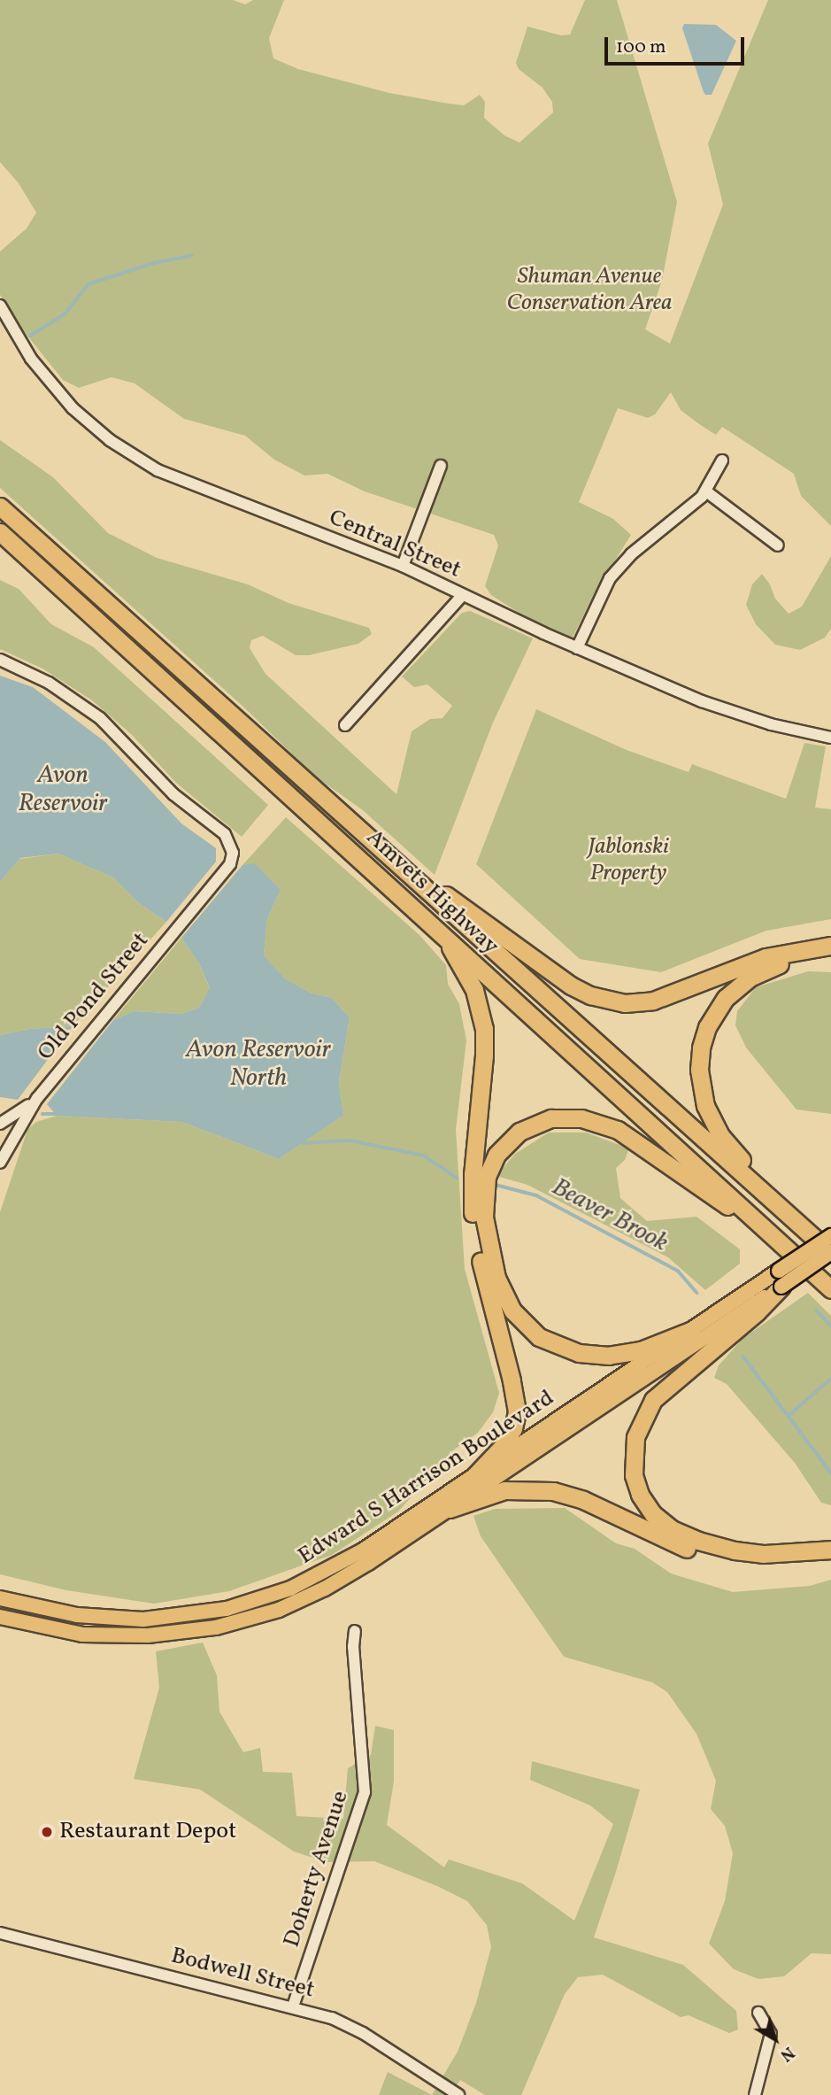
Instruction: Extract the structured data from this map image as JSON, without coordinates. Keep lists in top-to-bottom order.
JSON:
{
  "streets": {
    "highway": ["Amvets Highway"],
    "main road": ["Edward S Harrison Boulevard"],
    "street": [
      "Central Street",
      "Old Pond Street",
      "Doherty Avenue",
      "Bodwell Street"
    ]
  },
  "crossings": [
    ["Amvets Highway", "Edward S Harrison Boulevard"],
    ["Doherty Avenue", "Bodwell Street"]
  ],
  "water": ["Avon Reservoir", "Avon Reservoir North", "Beaver Brook"],
  "parks": ["Shuman Avenue Conservation Area", "Jablonski Property"],
  "places": ["Restaurant Depot"],
  "scale_bar": "100 m",
  "north": "bottom right"
}
